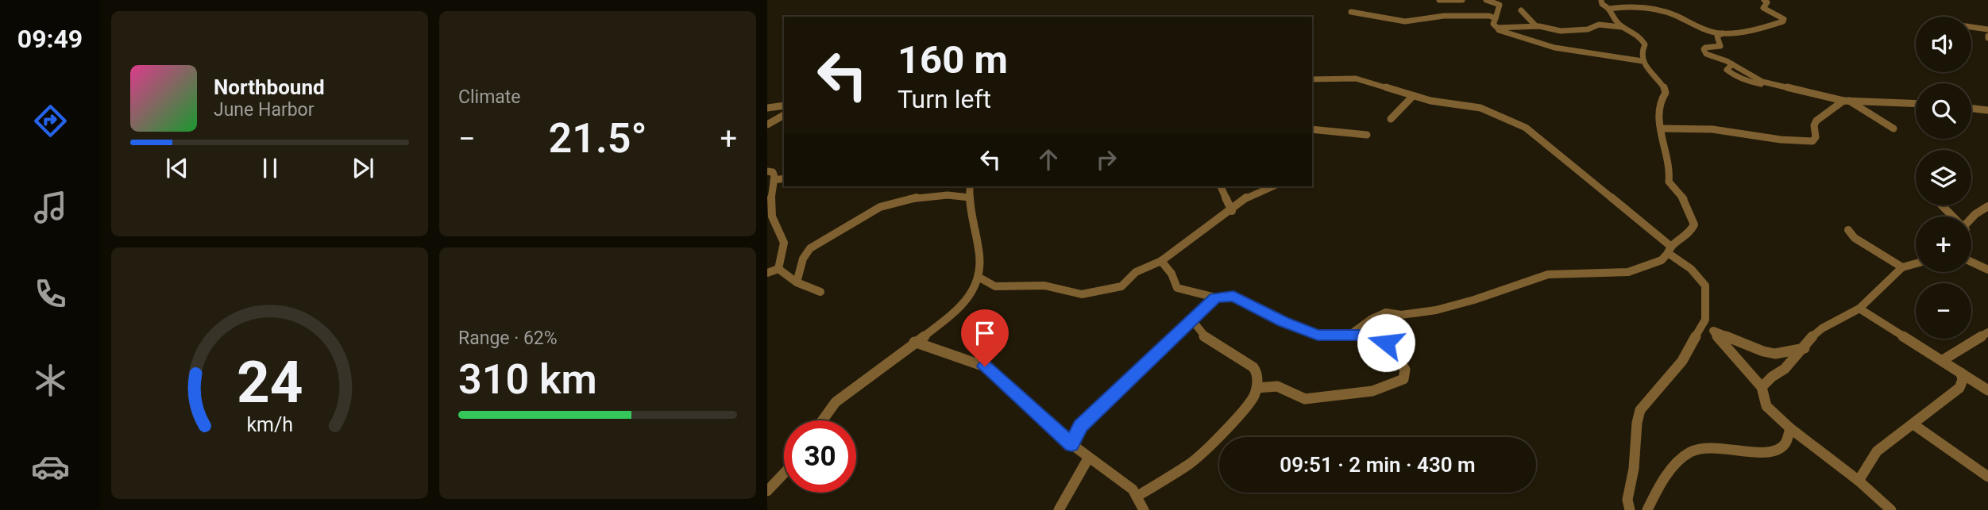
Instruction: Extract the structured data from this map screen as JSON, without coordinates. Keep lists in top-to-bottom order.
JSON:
{
  "page": {
    "tabs": "09:49",
    "tile": [
      "Climate",
      ["Range · 62%", "310 km"]
    ],
    "map_buttons": ["+", "−"],
    "turn": ["160 m", "Turn left"],
    "song": ["Northbound", "June Harbor"],
    "heat": ["−", "21.5°", "+"],
    "limit": "30",
    "trip": "09:51 · 2 min · 430 m",
    "gauge": ["24", "km/h"]
  }
}
